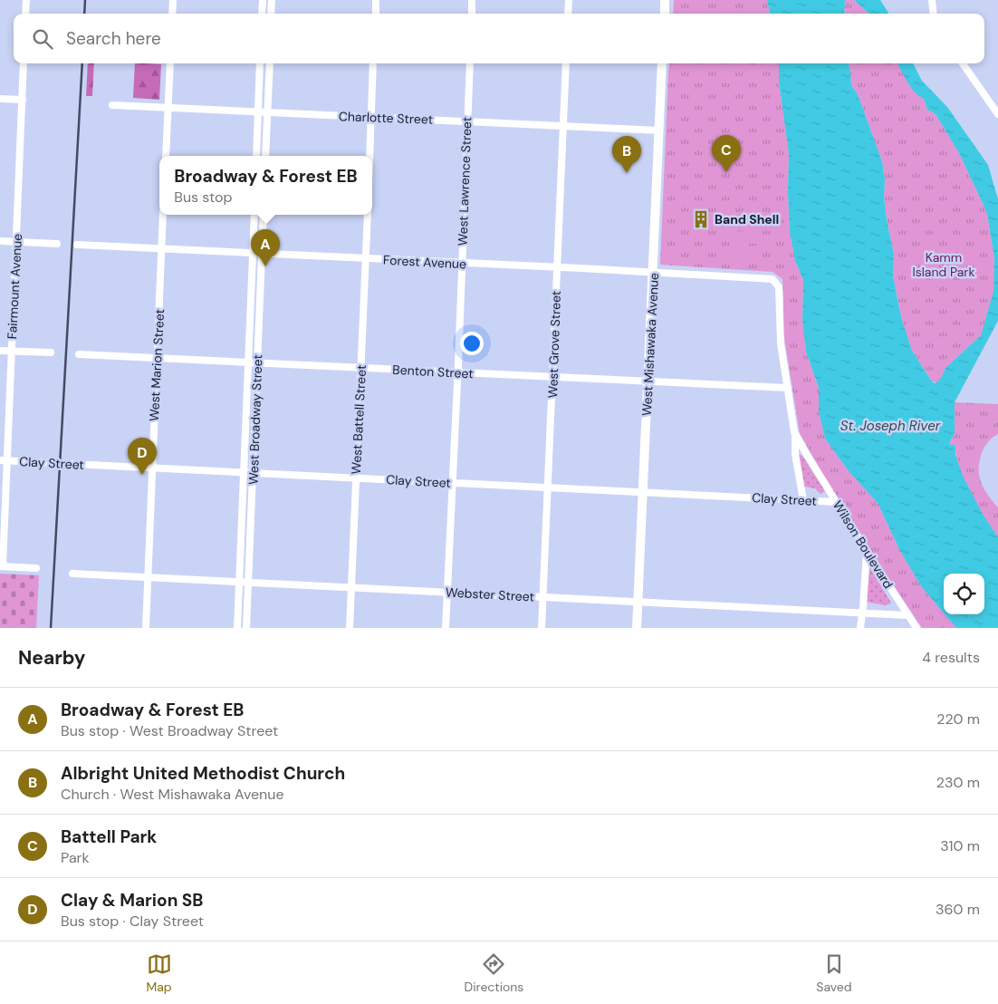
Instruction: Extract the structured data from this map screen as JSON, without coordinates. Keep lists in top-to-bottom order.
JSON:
{
  "streets": {
    "main road": ["West Mishawaka Avenue"],
    "street": [
      "Charlotte Street",
      "West Lawrence Street",
      "Forest Avenue",
      "Fairmount Avenue",
      "West Grove Street",
      "West Marion Street",
      "Benton Street",
      "West Broadway Street",
      "West Battell Street",
      "Clay Street",
      "Wilson Boulevard",
      "Webster Street"
    ]
  },
  "crossings": [
    ["Charlotte Street", "West Lawrence Street"],
    ["Charlotte Street", "West Grove Street"],
    ["Charlotte Street", "West Mishawaka Avenue"],
    ["West Lawrence Street", "Forest Avenue"],
    ["West Lawrence Street", "Benton Street"],
    ["West Lawrence Street", "Clay Street"],
    ["West Lawrence Street", "Webster Street"],
    ["Forest Avenue", "West Grove Street"],
    ["Forest Avenue", "West Mishawaka Avenue"],
    ["Forest Avenue", "West Marion Street"],
    ["Forest Avenue", "West Broadway Street"],
    ["Forest Avenue", "West Battell Street"],
    ["Forest Avenue", "Wilson Boulevard"],
    ["Fairmount Avenue", "Clay Street"],
    ["West Grove Street", "Benton Street"],
    ["West Grove Street", "Clay Street"],
    ["West Grove Street", "Webster Street"],
    ["West Mishawaka Avenue", "Benton Street"],
    ["West Mishawaka Avenue", "Clay Street"],
    ["West Mishawaka Avenue", "Webster Street"],
    ["West Marion Street", "Benton Street"],
    ["West Marion Street", "Clay Street"],
    ["West Marion Street", "Webster Street"],
    ["Benton Street", "West Broadway Street"],
    ["Benton Street", "West Battell Street"],
    ["Benton Street", "Wilson Boulevard"],
    ["West Broadway Street", "Clay Street"],
    ["West Broadway Street", "Webster Street"],
    ["West Battell Street", "Clay Street"],
    ["West Battell Street", "Webster Street"],
    ["Clay Street", "Wilson Boulevard"],
    ["Wilson Boulevard", "Webster Street"]
  ],
  "water": ["St. Joseph River"],
  "parks": ["Kamm Island Park"],
  "places": {
    "building": ["Band Shell"]
  },
  "page": {
    "search": "Search here",
    "pins": [
      "C",
      "B",
      "A",
      "D"
    ],
    "popup": ["Broadway & Forest EB", "Bus stop"],
    "heading": ["Nearby", "4 results"],
    "list": [
      {
        "mark": "A",
        "name": "Broadway & Forest EB",
        "note": "Bus stop · West Broadway Street",
        "value": "220 m"
      },
      {
        "mark": "B",
        "name": "Albright United Methodist Church",
        "note": "Church · West Mishawaka Avenue",
        "value": "230 m"
      },
      {
        "mark": "C",
        "name": "Battell Park",
        "note": "Park",
        "value": "310 m"
      },
      {
        "mark": "D",
        "name": "Clay & Marion SB",
        "note": "Bus stop · Clay Street",
        "value": "360 m"
      }
    ],
    "nav": ["Map", "Directions", "Saved"]
  }
}
